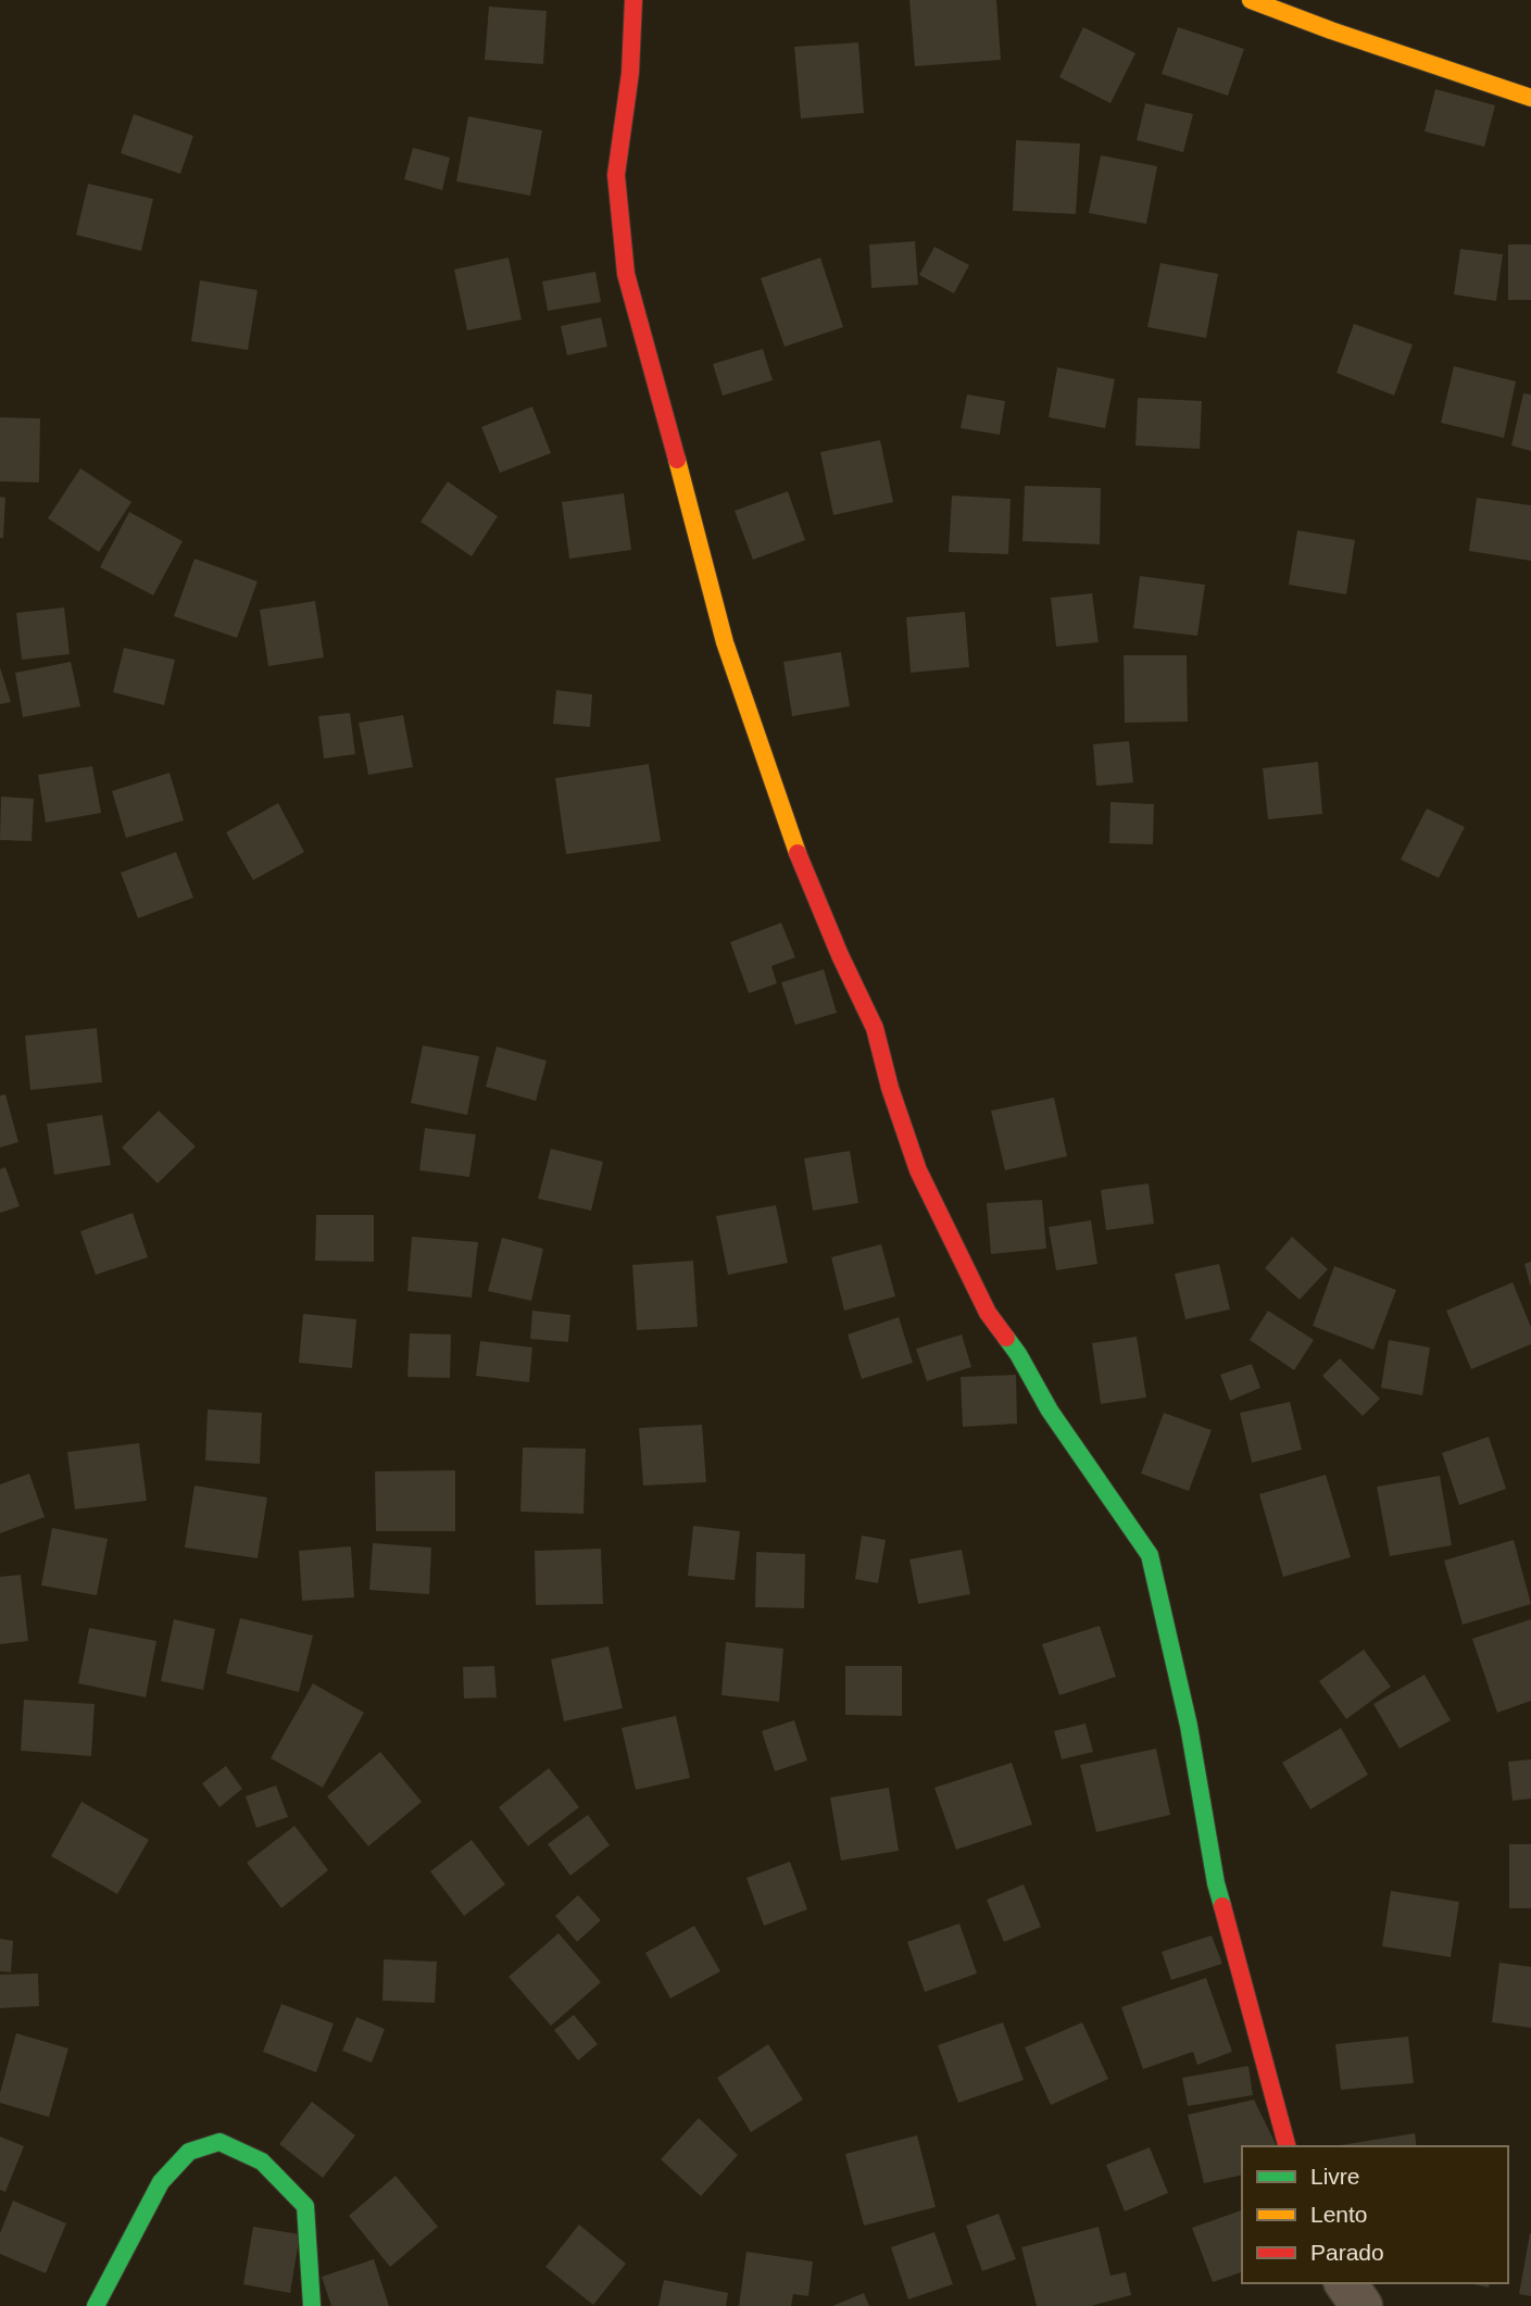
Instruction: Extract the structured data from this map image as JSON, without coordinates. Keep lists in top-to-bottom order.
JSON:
{
  "legend": ["Livre", "Lento", "Parado"]
}
